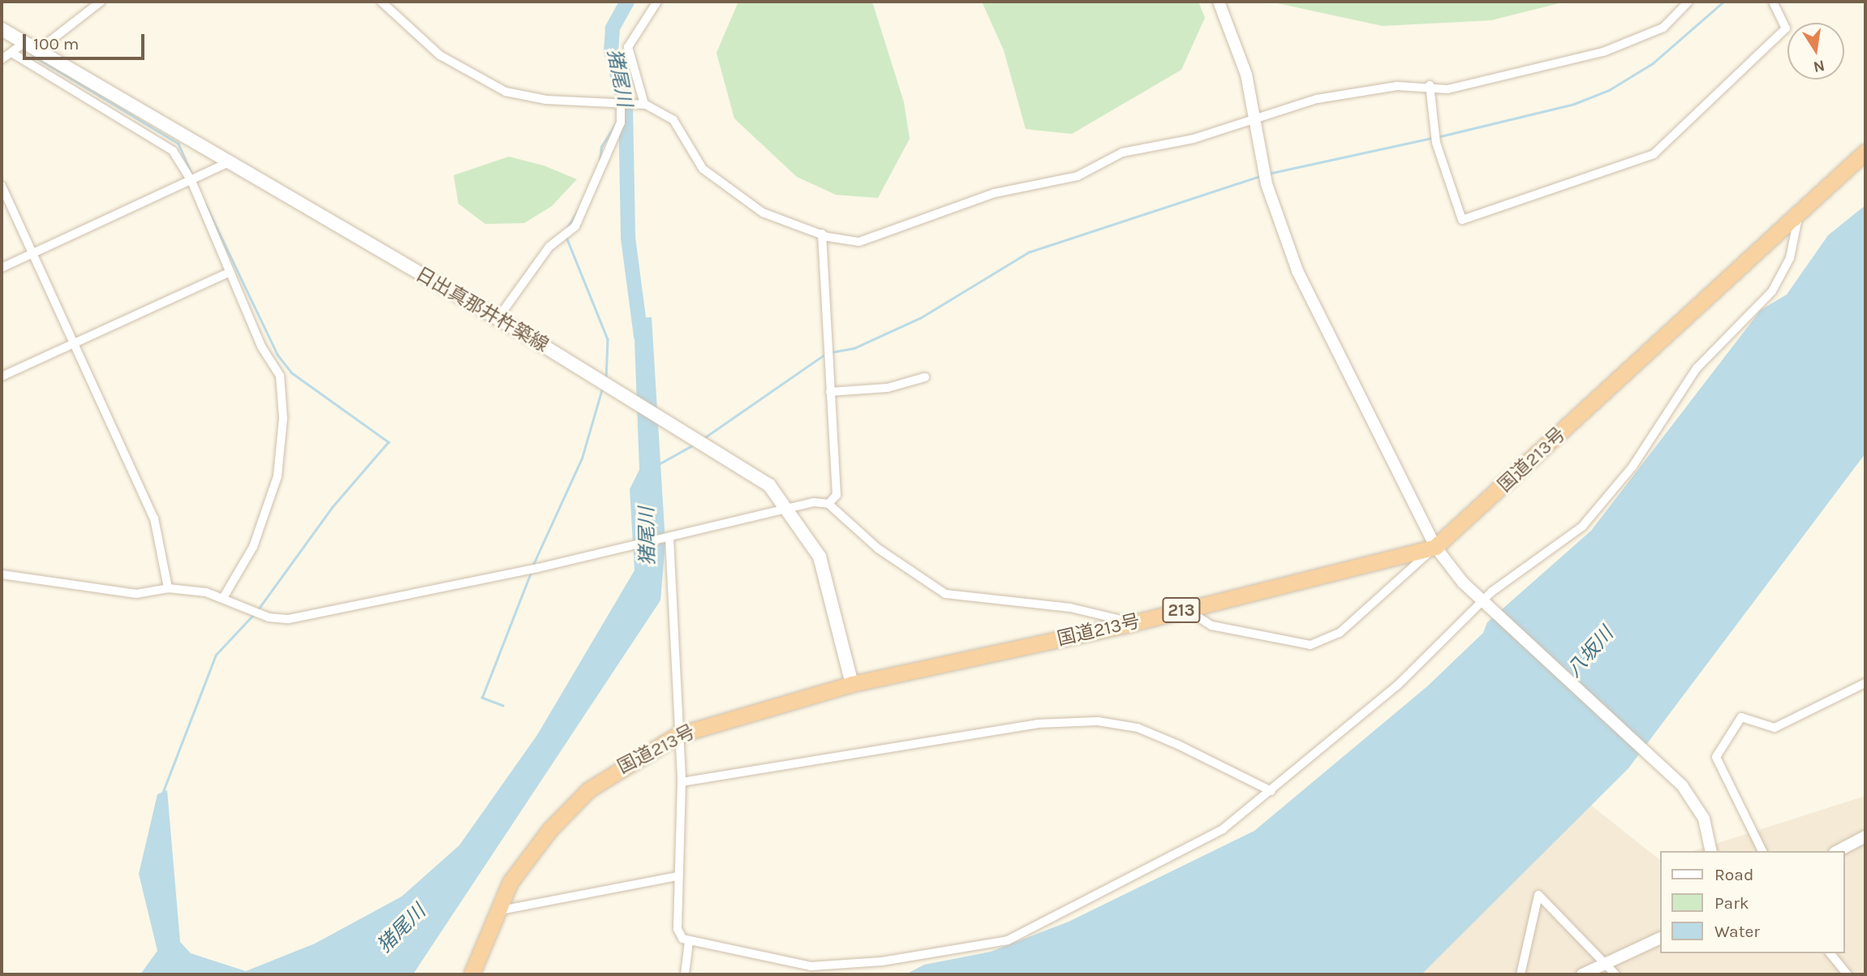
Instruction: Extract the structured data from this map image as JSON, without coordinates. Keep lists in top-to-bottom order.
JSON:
{
  "streets": {
    "highway": ["国道213号", "213"],
    "main road": ["日出真那井杵築線"]
  },
  "crossings": [
    ["日出真那井杵築線", "国道213号"]
  ],
  "water": ["猪尾川", "八坂川"],
  "legend": ["Road", "Park", "Water"],
  "scale_bar": "100 m",
  "north": "bottom"
}
